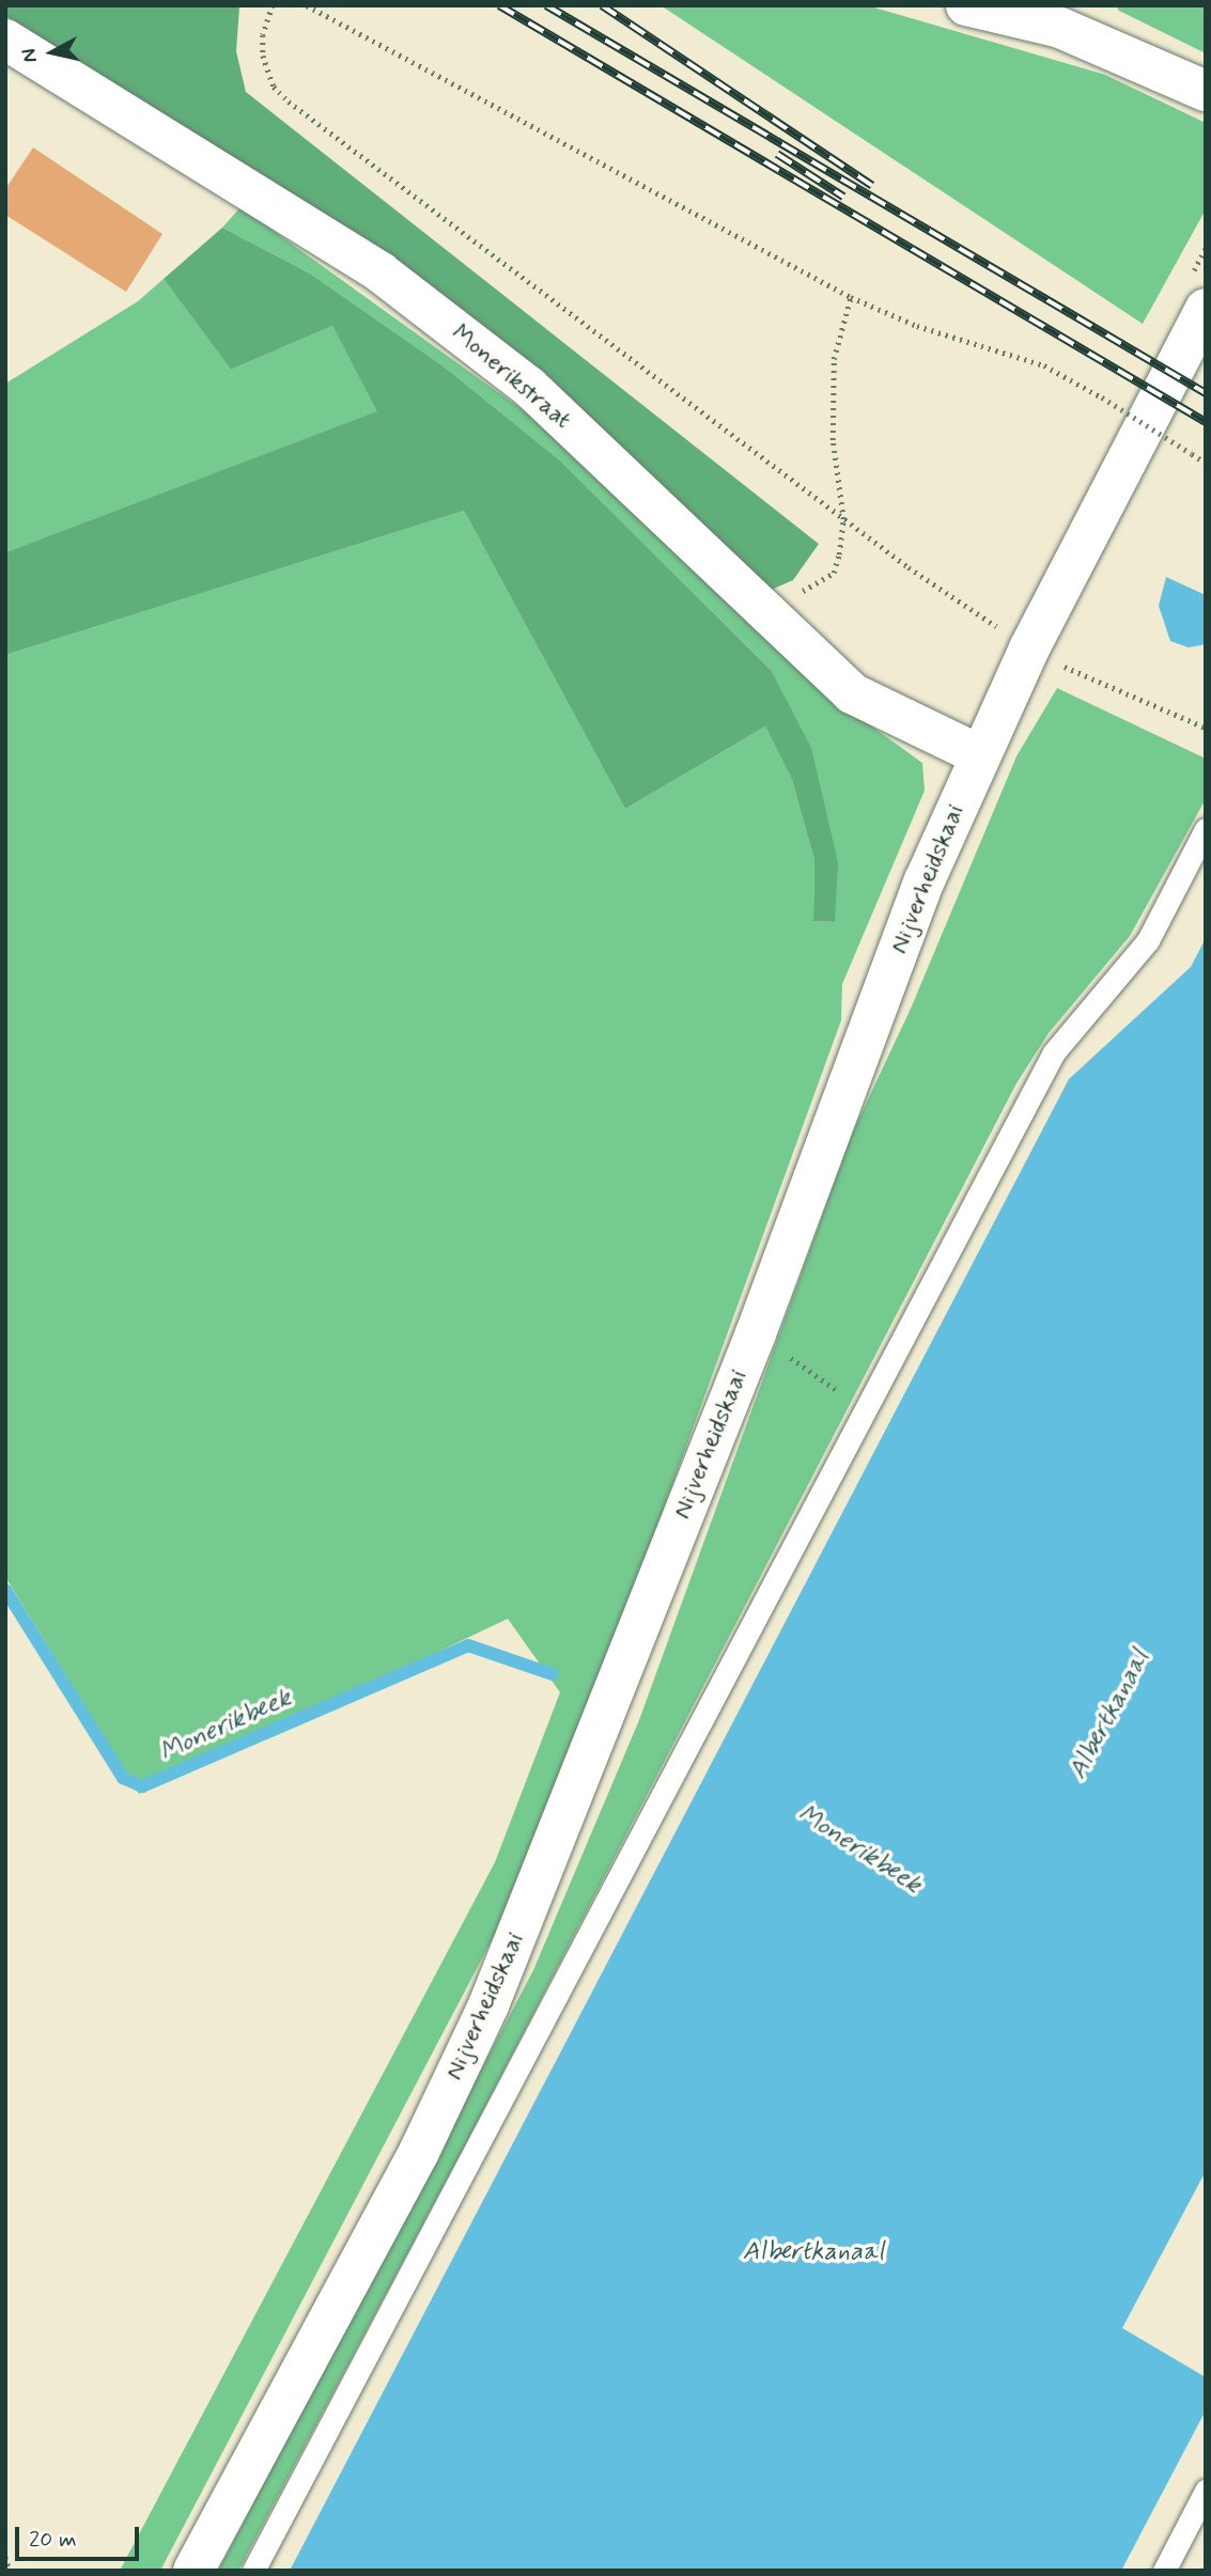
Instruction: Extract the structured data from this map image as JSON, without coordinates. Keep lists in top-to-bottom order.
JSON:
{
  "streets": {
    "street": ["Monerikstraat", "Nijverheidskaai"]
  },
  "crossings": [
    ["Monerikstraat", "Nijverheidskaai"]
  ],
  "water": ["Albertkanaal", "Monerikbeek"],
  "scale_bar": "20 m",
  "north": "left"
}
